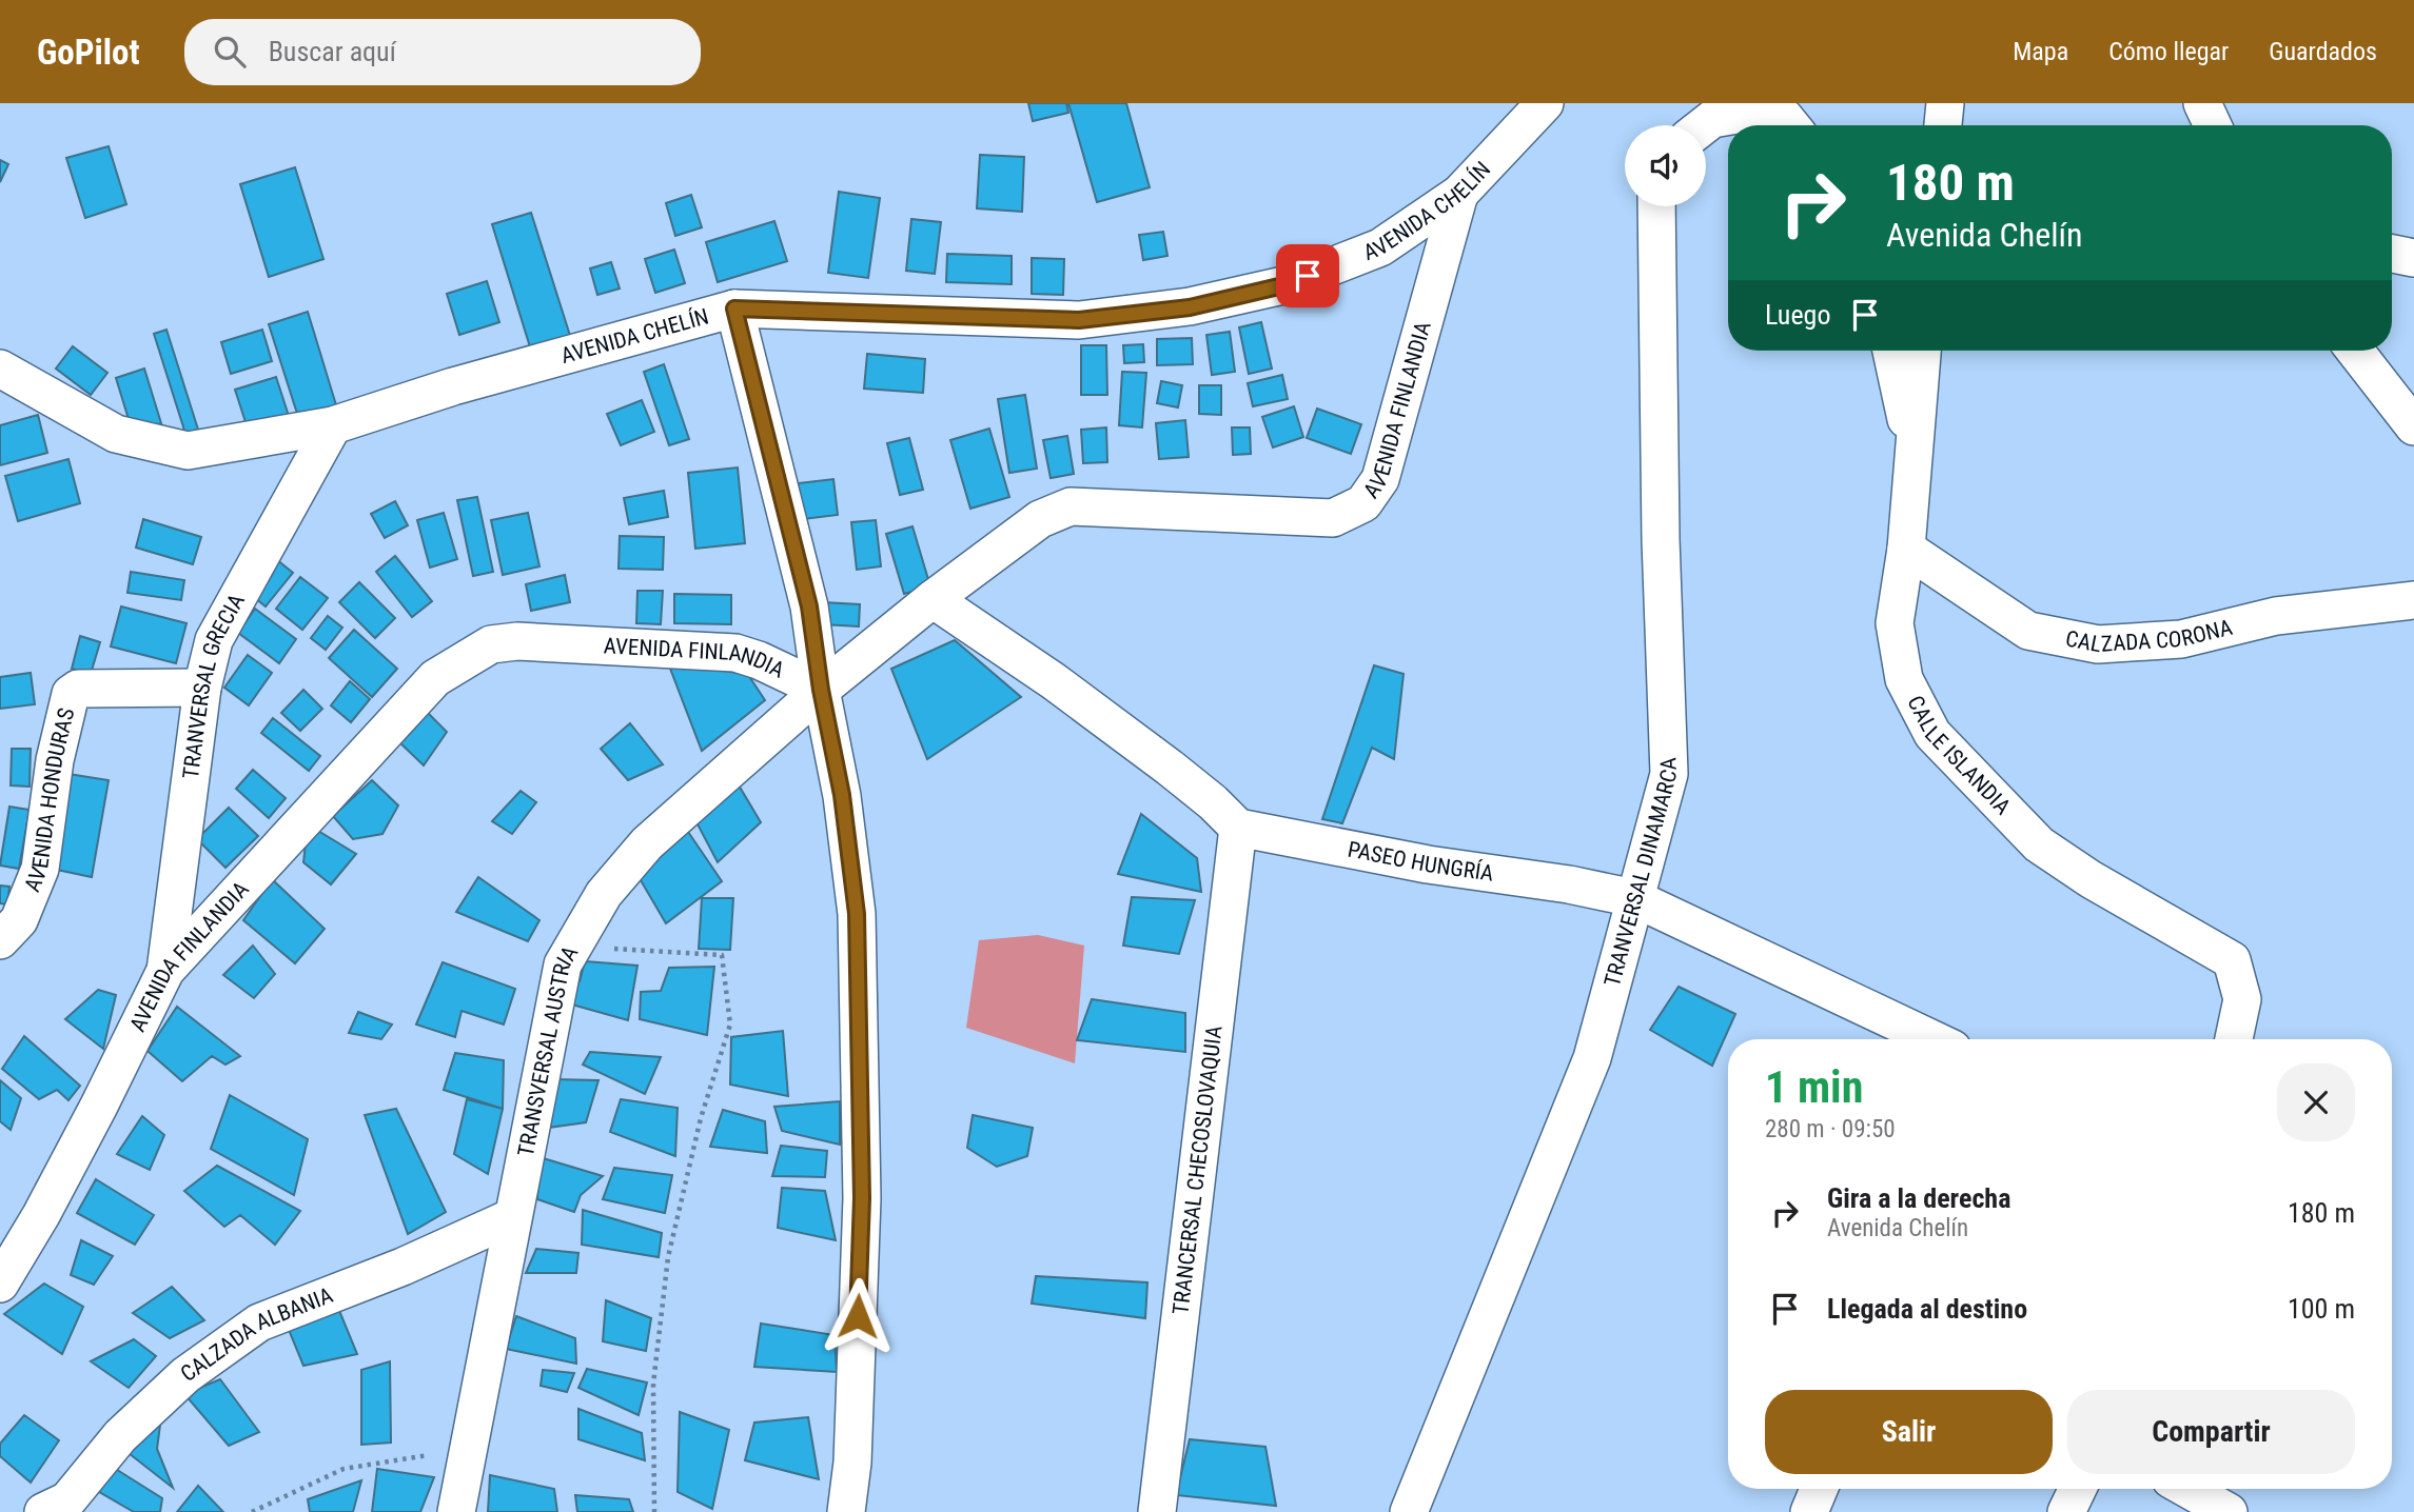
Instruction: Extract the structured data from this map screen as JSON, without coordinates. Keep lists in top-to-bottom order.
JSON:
{
  "streets": {
    "street": [
      "AVENIDA CHELÍN",
      "AVENIDA FINLANDIA",
      "CALZADA CORONA",
      "TRANVERSAL GRECIA",
      "CALLE ISLANDIA",
      "AVENIDA HONDURAS",
      "PASEO HUNGRÍA",
      "TRANVERSAL DINAMARCA",
      "TRANSVERSAL AUSTRIA",
      "TRANCERSAL CHECOSLOVAQUIA",
      "CALZADA ALBANIA"
    ]
  },
  "crossings": [
    ["AVENIDA CHELÍN", "AVENIDA FINLANDIA"],
    ["AVENIDA CHELÍN", "TRANVERSAL GRECIA"],
    ["AVENIDA FINLANDIA", "TRANVERSAL GRECIA"],
    ["AVENIDA FINLANDIA", "TRANSVERSAL AUSTRIA"],
    ["CALZADA CORONA", "CALLE ISLANDIA"],
    ["TRANVERSAL GRECIA", "AVENIDA HONDURAS"],
    ["PASEO HUNGRÍA", "TRANVERSAL DINAMARCA"],
    ["PASEO HUNGRÍA", "TRANCERSAL CHECOSLOVAQUIA"],
    ["TRANSVERSAL AUSTRIA", "CALZADA ALBANIA"]
  ],
  "page": {
    "header": "GoPilot",
    "search": "Buscar aquí",
    "nav": ["Mapa", "Cómo llegar", "Guardados"],
    "turn": ["180 m", "Avenida Chelín"],
    "then": "Luego",
    "heading": ["1 min", "280 m · 09:50"],
    "list": [
      {
        "name": "Gira a la derecha",
        "note": "Avenida Chelín",
        "value": "180 m"
      },
      {
        "name": "Llegada al destino",
        "value": "100 m"
      }
    ],
    "buttons": ["Salir", "Compartir"]
  }
}
